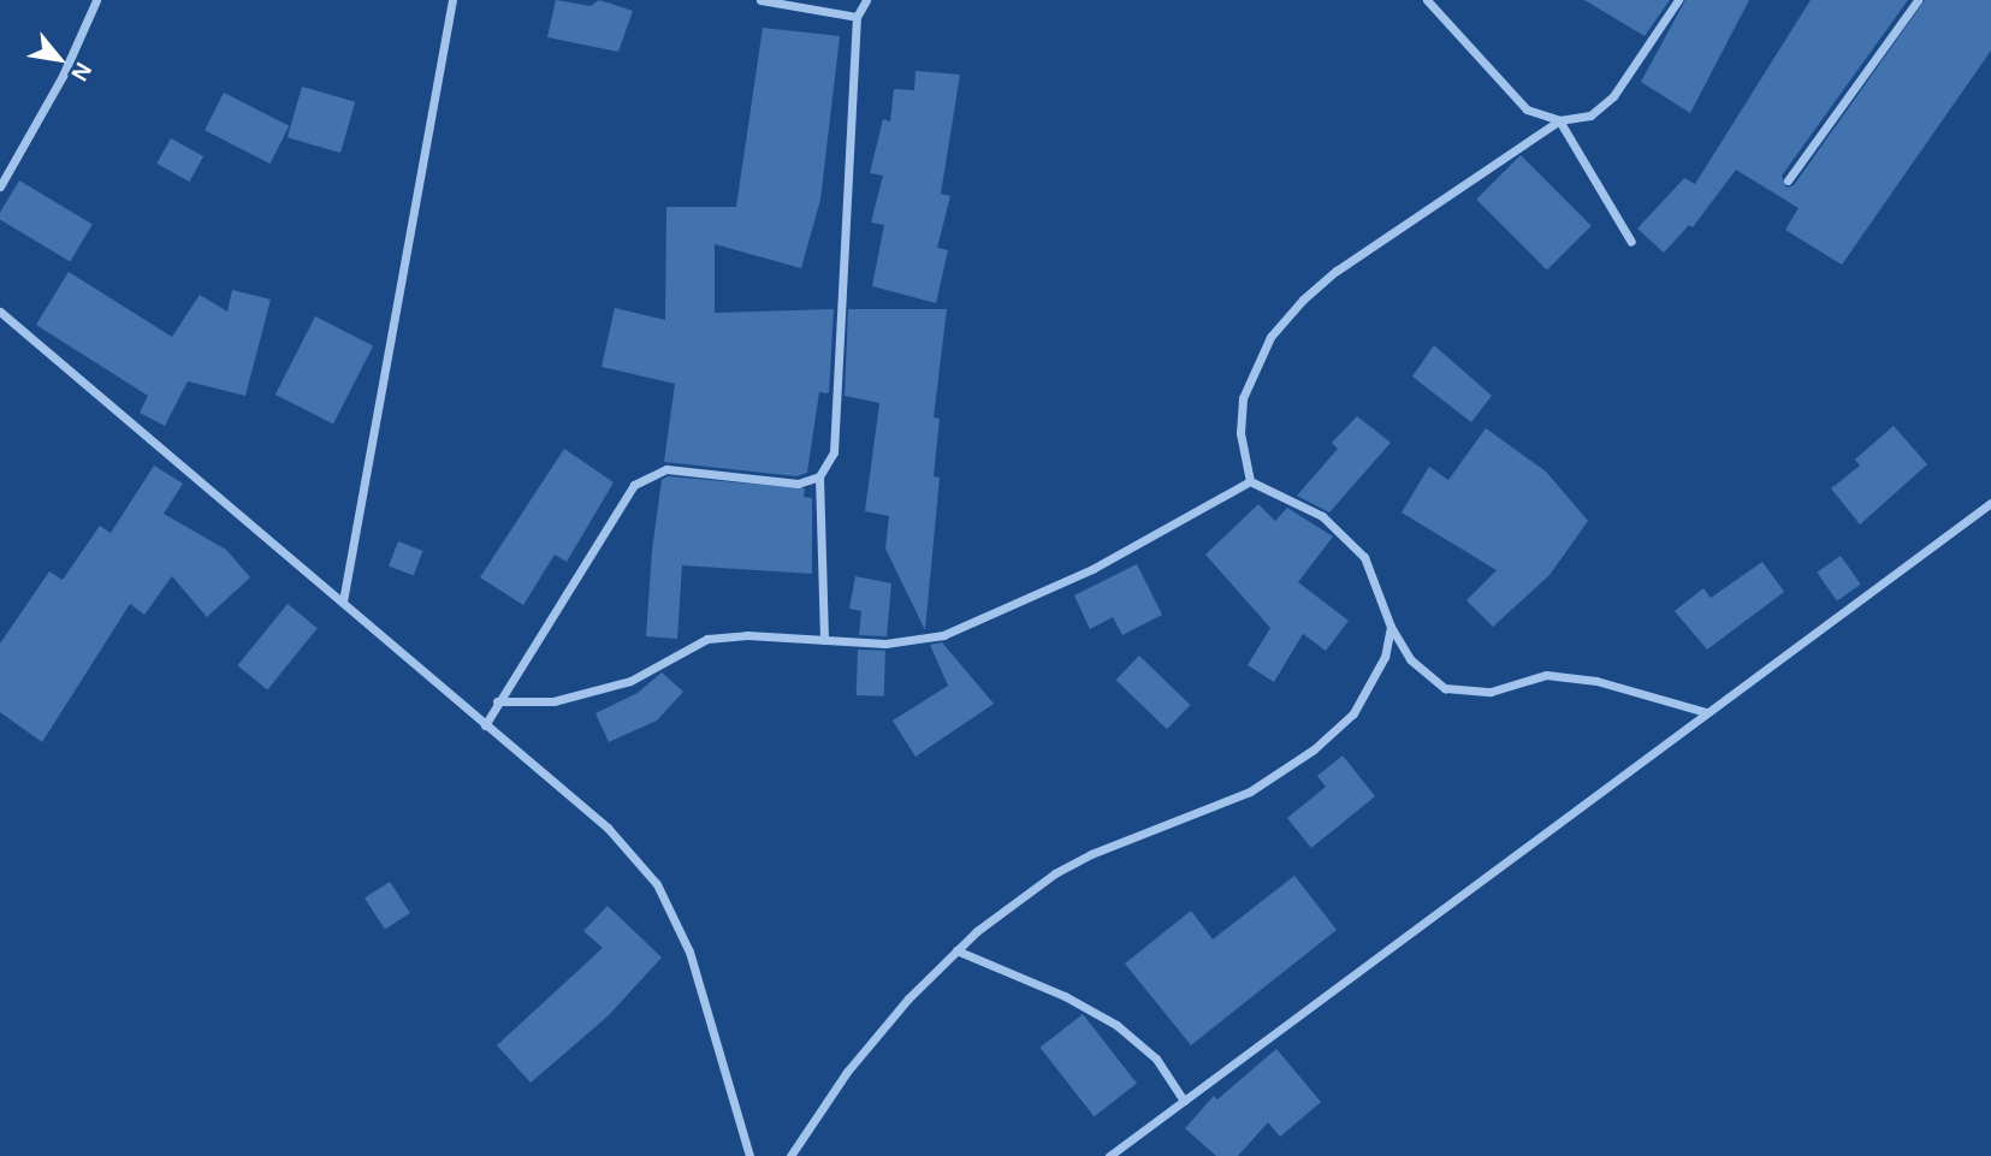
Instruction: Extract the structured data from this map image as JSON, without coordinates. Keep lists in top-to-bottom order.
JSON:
{
  "north": "bottom right"
}
